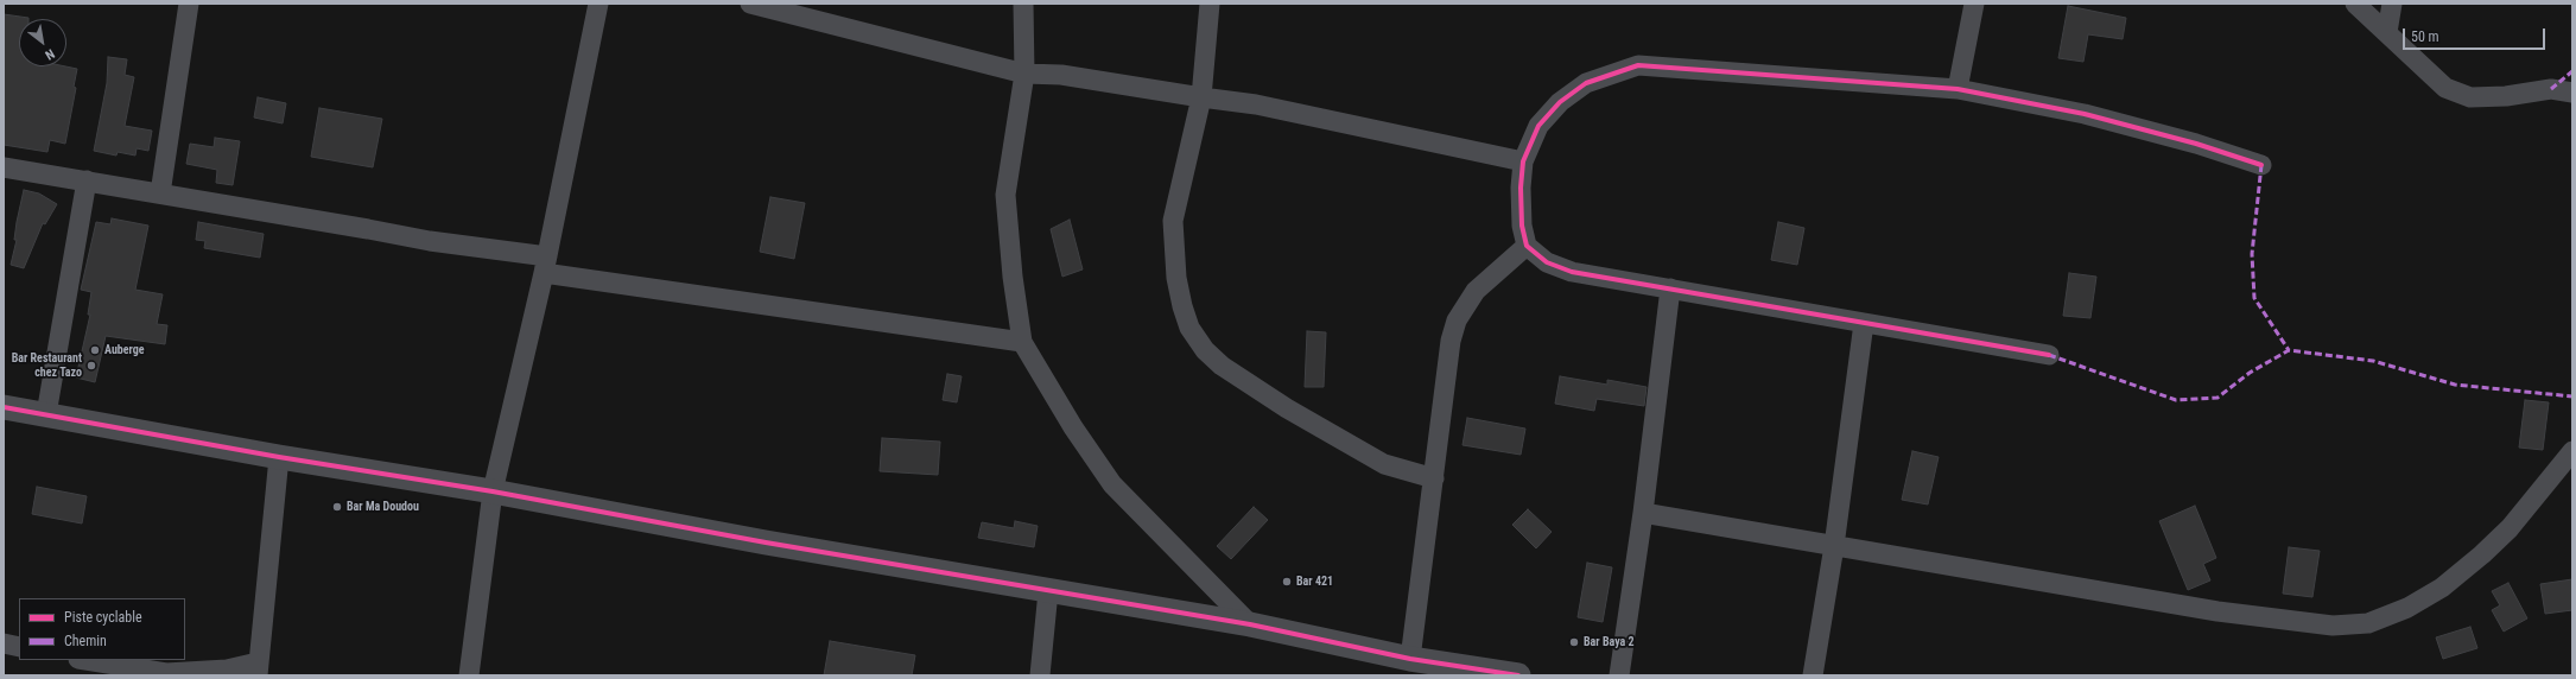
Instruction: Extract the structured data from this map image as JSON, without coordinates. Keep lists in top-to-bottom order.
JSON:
{
  "places": [
    "Auberge",
    "Bar Restaurant chez Tazo",
    "Bar Ma Doudou",
    "Bar 421",
    "Bar Baya 2"
  ],
  "legend": ["Piste cyclable", "Chemin"],
  "scale_bar": "50 m",
  "north": "bottom right"
}
